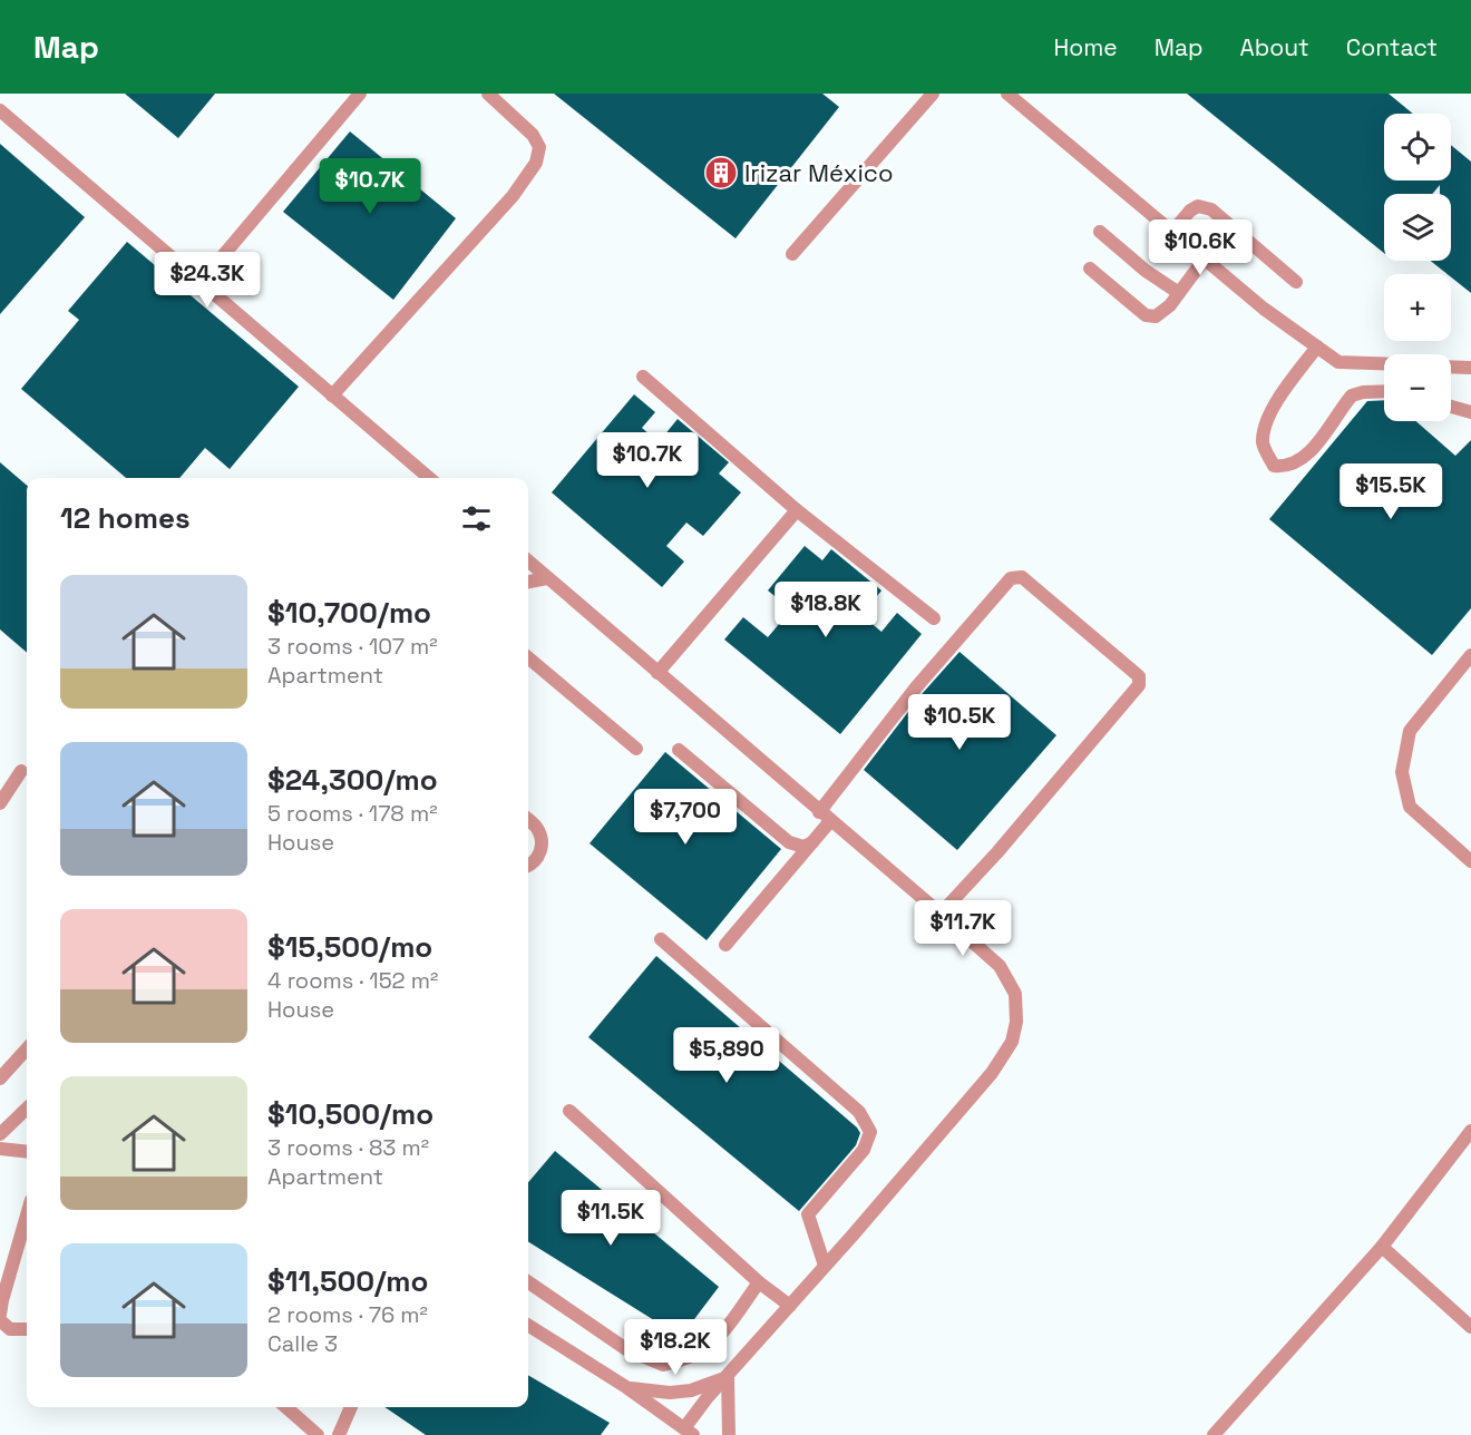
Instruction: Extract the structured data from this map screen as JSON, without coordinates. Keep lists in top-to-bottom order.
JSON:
{
  "places": {
    "building": ["Irizar México"]
  },
  "page": {
    "header": "Map",
    "nav": [
      "Home",
      "Map",
      "About",
      "Contact"
    ],
    "map_buttons": ["+", "−"],
    "price": [
      "$10.7K",
      "$10.6K",
      "$24.3K",
      "$10.7K",
      "$15.5K",
      "$18.8K",
      "$10.5K",
      "$7,700",
      "$11.7K",
      "$5,890",
      "$11.5K",
      "$18.2K"
    ],
    "heading": "12 homes",
    "list": [
      {
        "name": "$10,700/mo",
        "note": "3 rooms · 107 m² · Apartment"
      },
      {
        "name": "$24,300/mo",
        "note": "5 rooms · 178 m² · House"
      },
      {
        "name": "$15,500/mo",
        "note": "4 rooms · 152 m² · House"
      },
      {
        "name": "$10,500/mo",
        "note": "3 rooms · 83 m² · Apartment"
      },
      {
        "name": "$11,500/mo",
        "note": "2 rooms · 76 m² · Calle 3"
      }
    ]
  }
}
